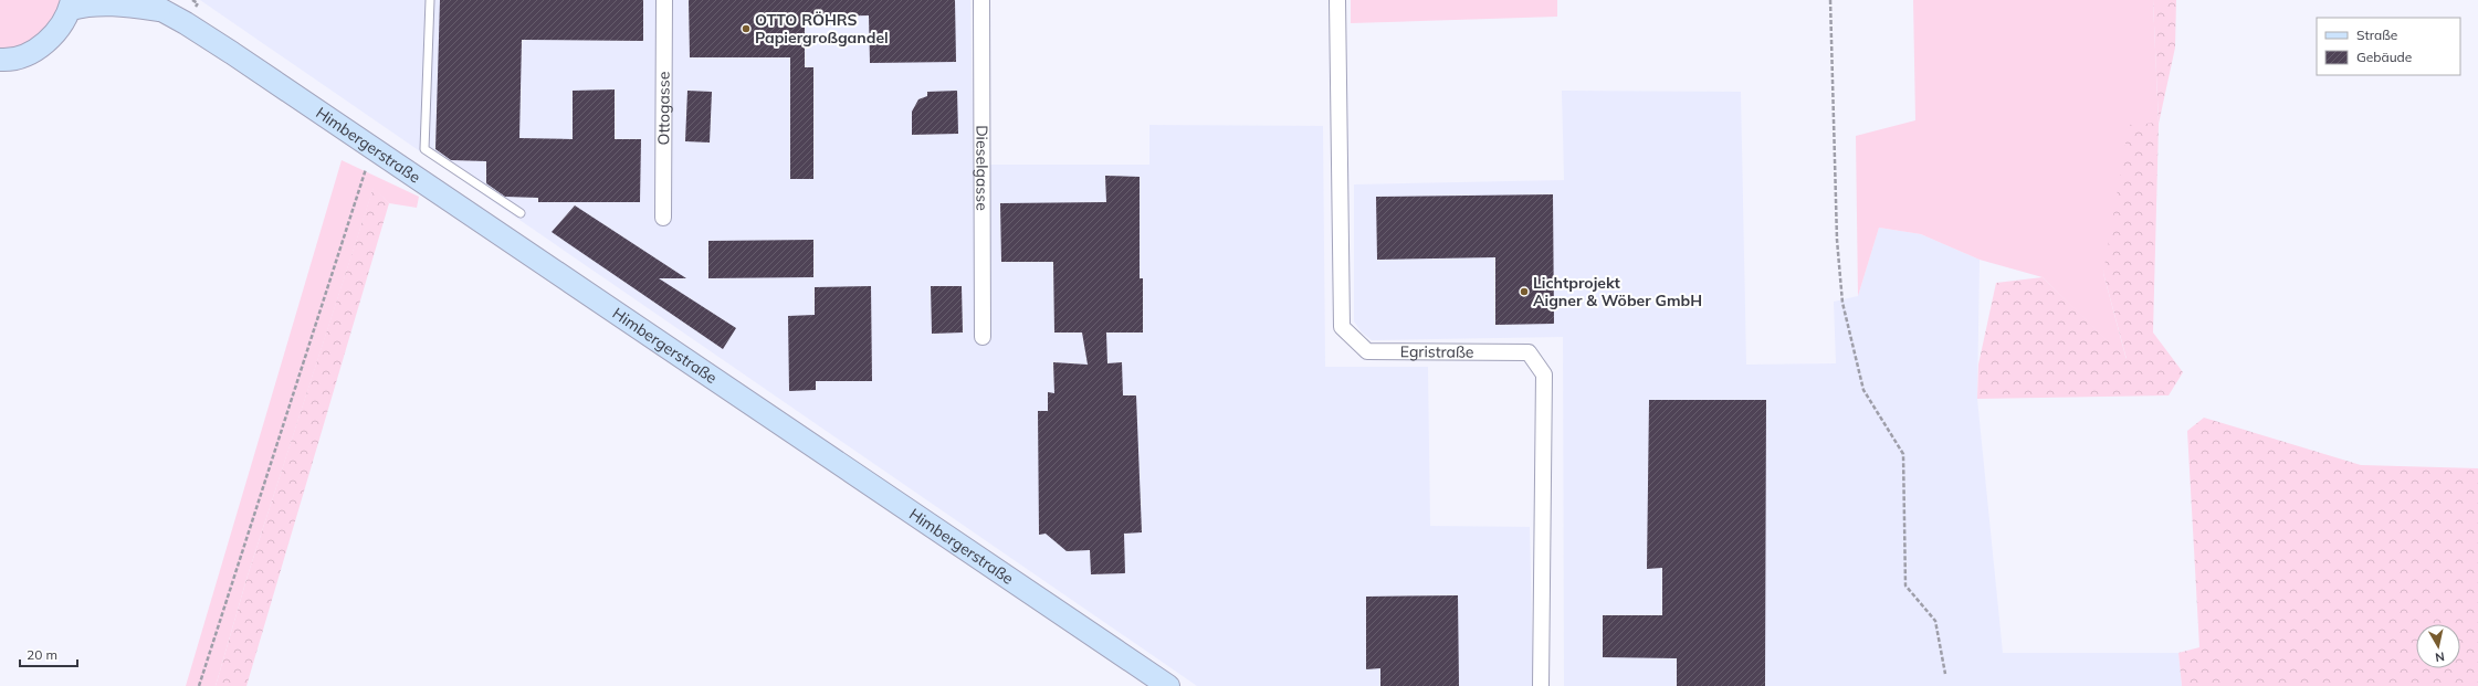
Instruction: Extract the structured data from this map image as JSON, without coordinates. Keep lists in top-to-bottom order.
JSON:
{
  "streets": {
    "street": [
      "Ottogasse",
      "Himbergerstraße",
      "Dieselgasse",
      "Egristraße"
    ]
  },
  "places": ["OTTO RÖHRS Papiergroßgandel", "Lichtprojekt Aigner & Wöber GmbH"],
  "legend": ["Straße", "Gebäude"],
  "scale_bar": "20 m",
  "north": "bottom"
}
